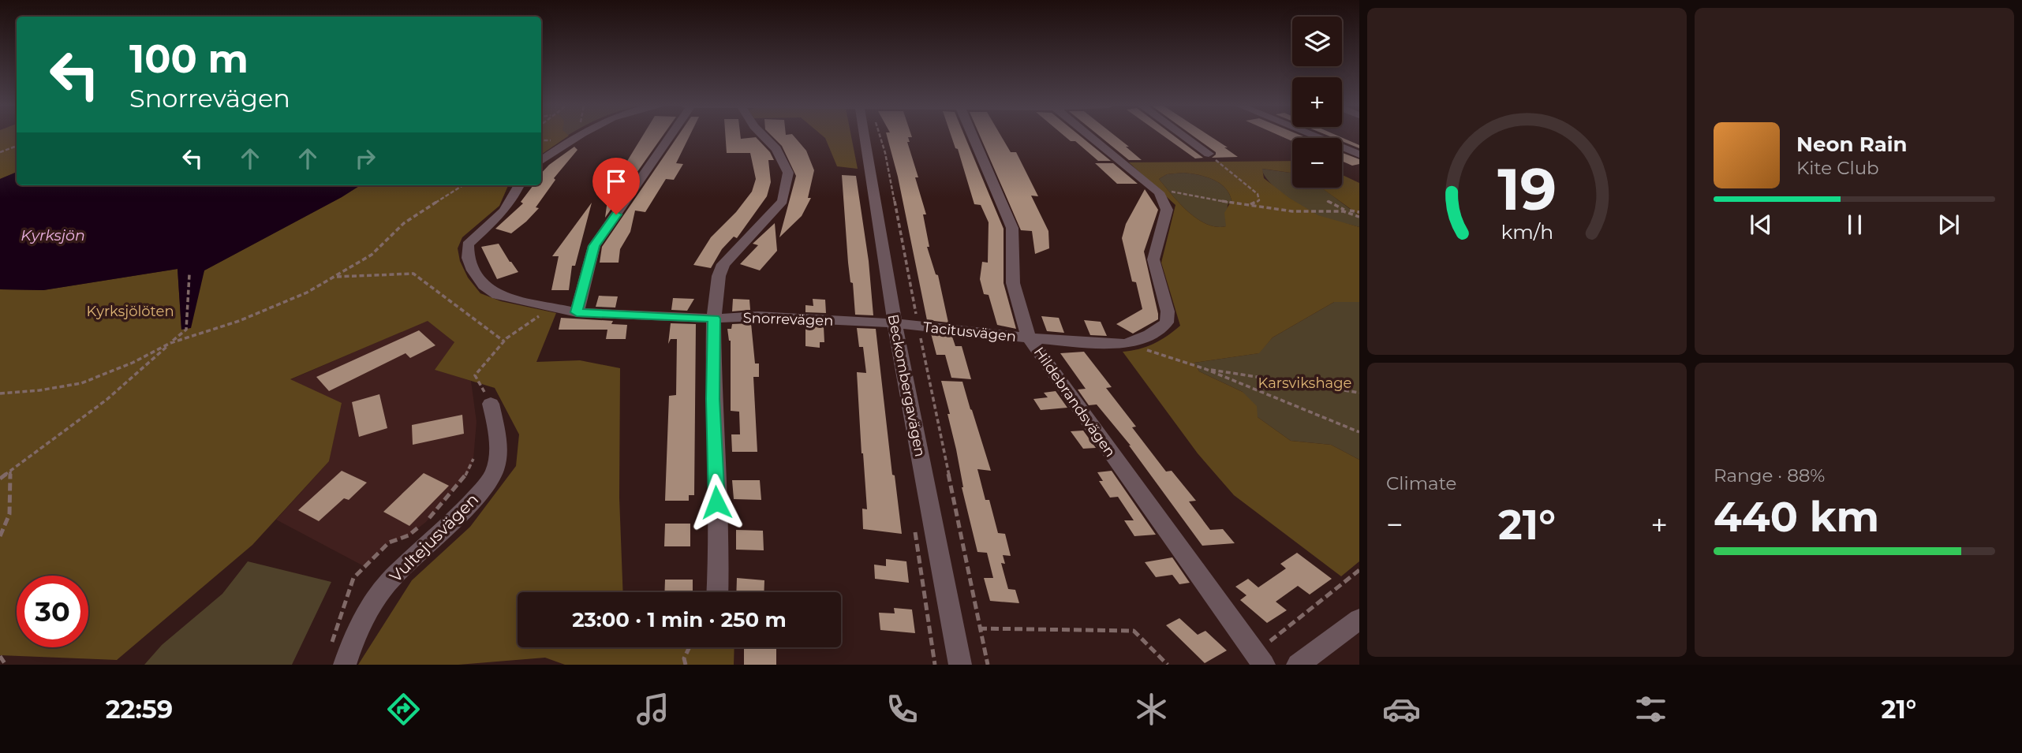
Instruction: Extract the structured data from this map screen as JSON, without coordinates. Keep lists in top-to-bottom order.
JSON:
{
  "streets": {
    "street": [
      "Snorrevägen",
      "Tacitusvägen",
      "Beckombergavägen",
      "Hildebrandsvägen",
      "Vultejusvägen"
    ]
  },
  "crossings": [
    ["Snorrevägen", "Tacitusvägen"],
    ["Snorrevägen", "Beckombergavägen"],
    ["Tacitusvägen", "Beckombergavägen"],
    ["Tacitusvägen", "Hildebrandsvägen"]
  ],
  "water": ["Kyrksjön"],
  "parks": ["Kyrksjölöten", "Karsvikshage"],
  "page": {
    "map_buttons": ["+", "−"],
    "turn": ["100 m", "Snorrevägen"],
    "song": ["Neon Rain", "Kite Club"],
    "tile": [
      "Climate",
      ["Range · 88%", "440 km"]
    ],
    "heat": ["−", "21°", "+"],
    "limit": "30",
    "trip": "23:00 · 1 min · 250 m",
    "tabs": ["22:59", "21°"],
    "gauge": ["19", "km/h"]
  }
}
